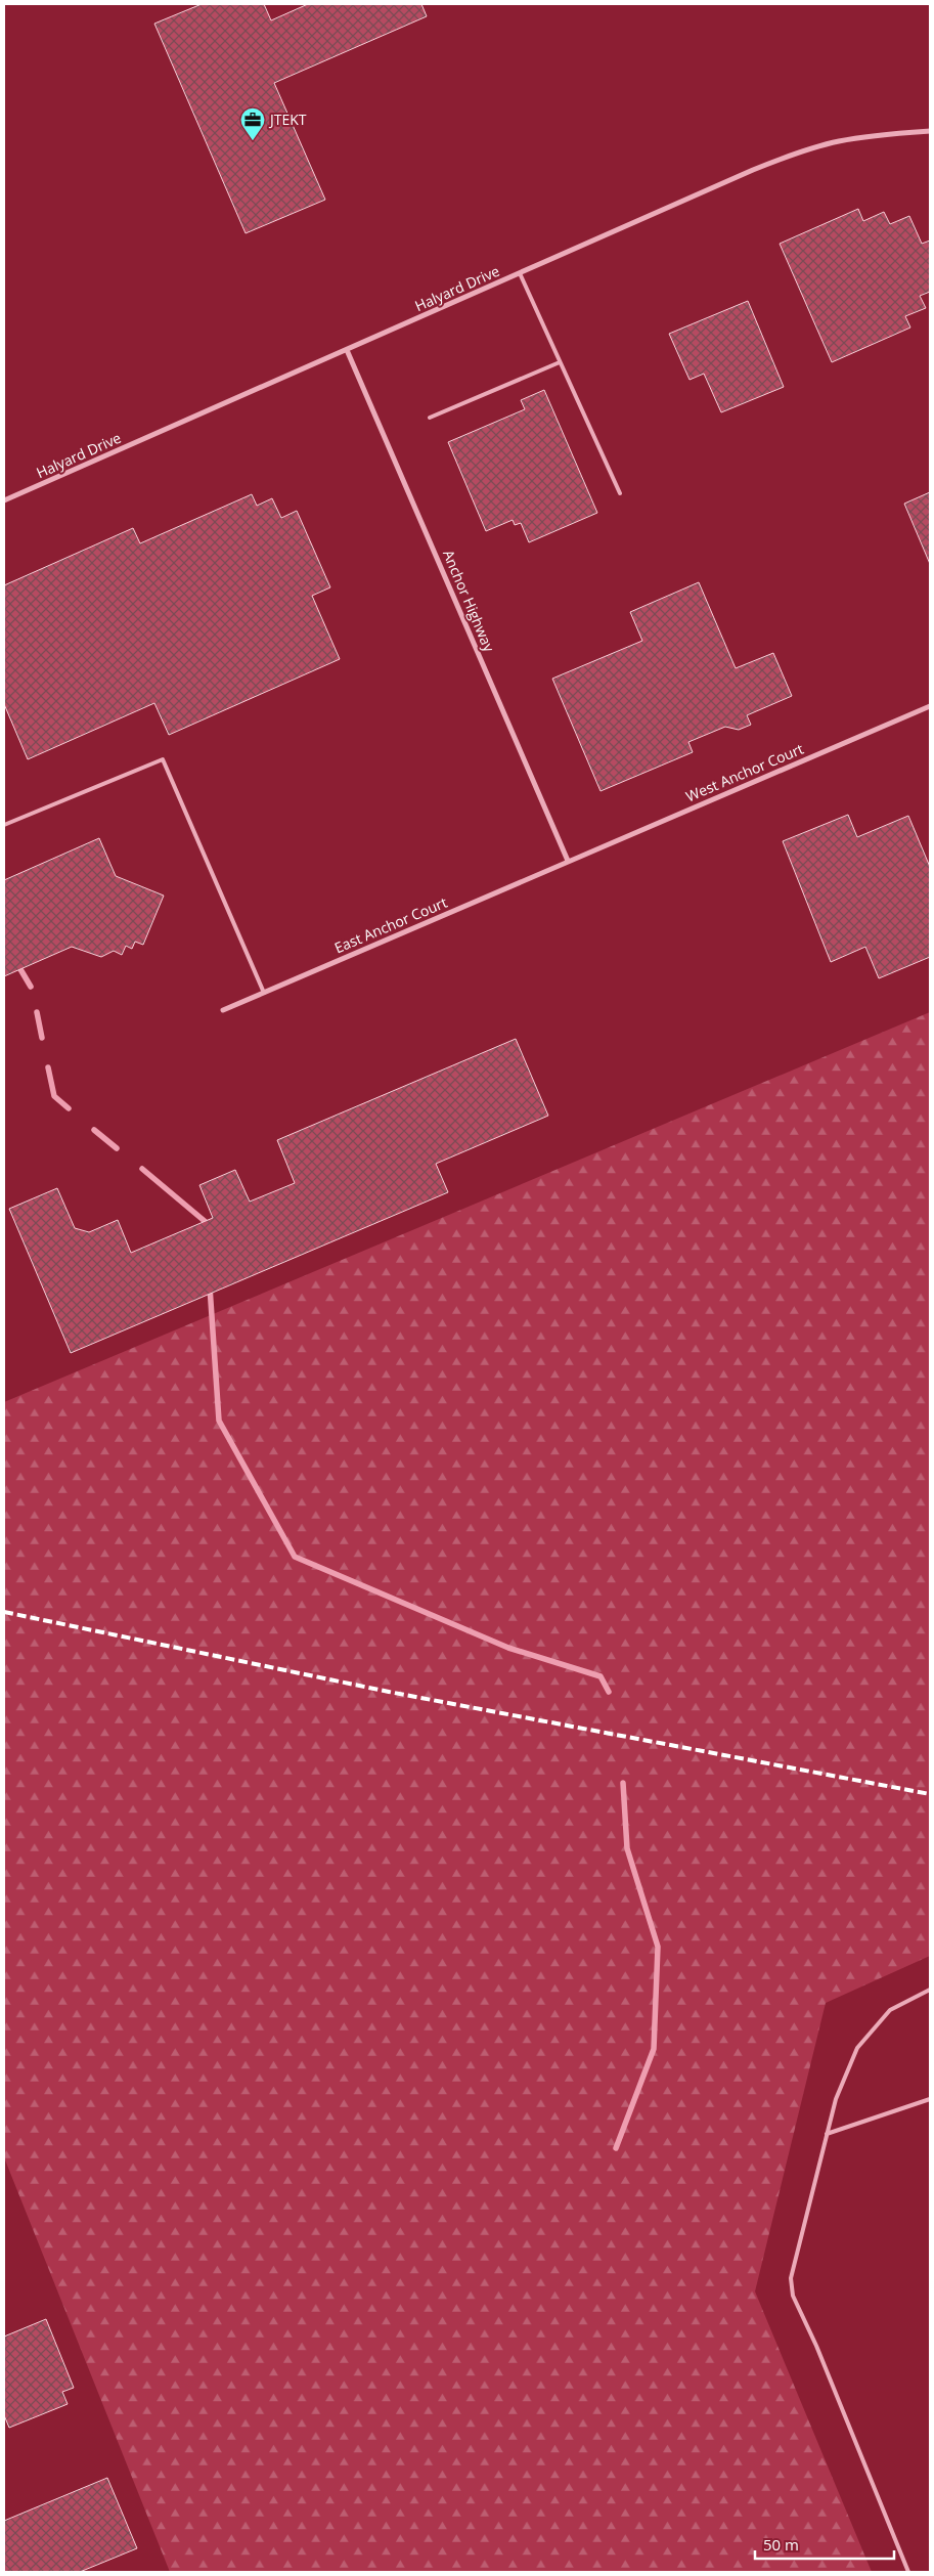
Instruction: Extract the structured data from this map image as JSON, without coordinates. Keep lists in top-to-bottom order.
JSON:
{
  "streets": {
    "street": [
      "Halyard Drive",
      "Anchor Highway",
      "West Anchor Court",
      "East Anchor Court"
    ]
  },
  "crossings": [
    ["Halyard Drive", "Anchor Highway"],
    ["Anchor Highway", "West Anchor Court"],
    ["Anchor Highway", "East Anchor Court"],
    ["West Anchor Court", "East Anchor Court"]
  ],
  "places": {
    "office": ["JTEKT"]
  },
  "scale_bar": "50 m"
}
